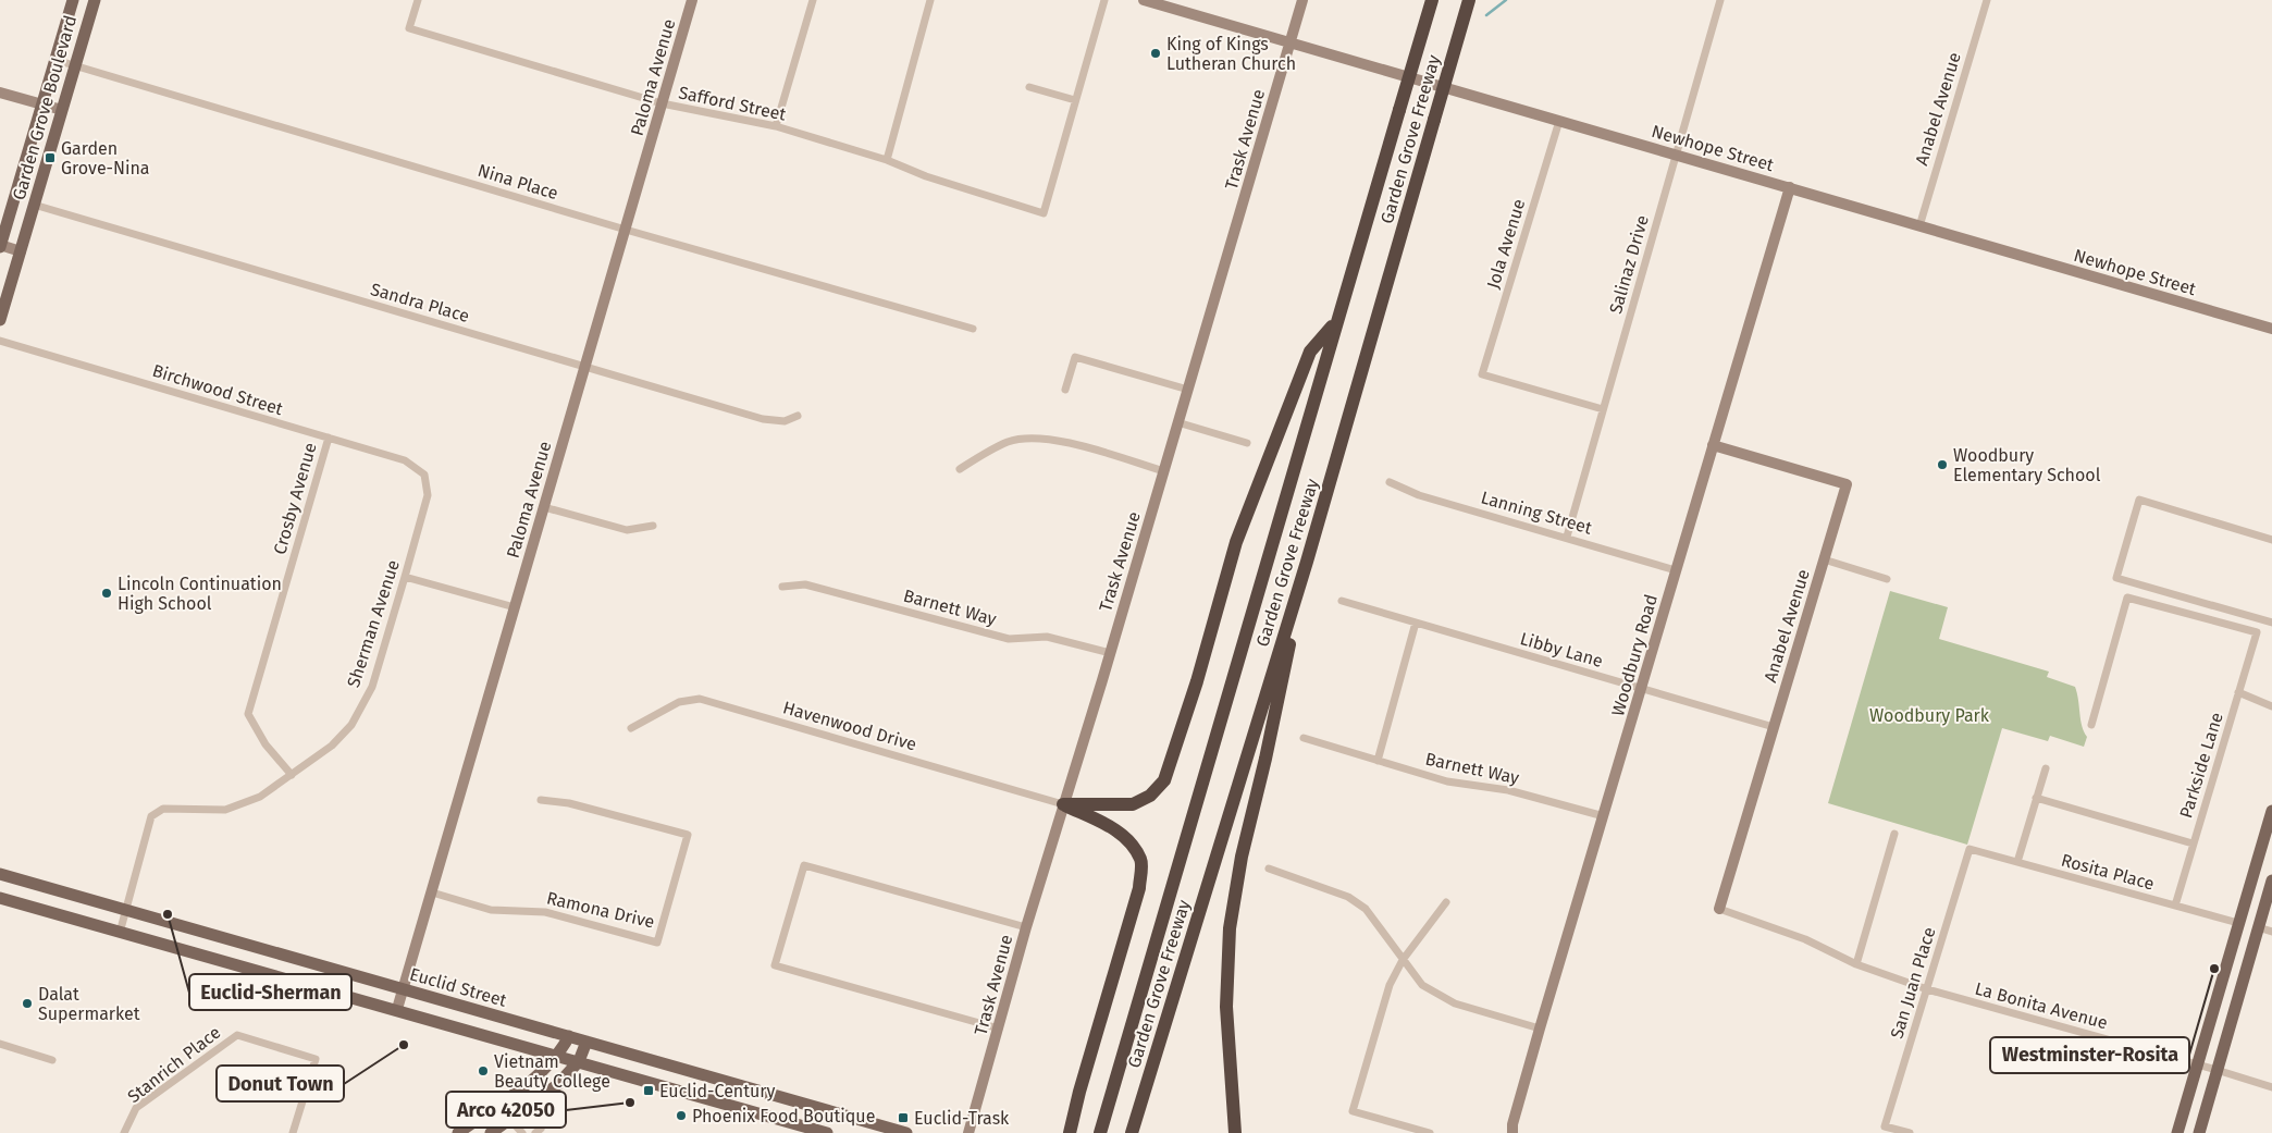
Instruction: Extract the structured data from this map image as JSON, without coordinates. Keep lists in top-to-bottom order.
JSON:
{
  "streets": {
    "highway": ["Garden Grove Freeway"],
    "main road": ["Garden Grove Boulevard", "Euclid Street"],
    "street": [
      "Paloma Avenue",
      "Safford Street",
      "Anabel Avenue",
      "Trask Avenue",
      "Newhope Street",
      "Nina Place",
      "Jola Avenue",
      "Salinaz Drive",
      "Sandra Place",
      "Birchwood Street",
      "Crosby Avenue",
      "Lanning Street",
      "Barnett Way",
      "Sherman Avenue",
      "Libby Lane",
      "Woodbury Road",
      "Havenwood Drive",
      "Parkside Lane",
      "Rosita Place",
      "Ramona Drive",
      "San Juan Place",
      "La Bonita Avenue",
      "Stanrich Place"
    ]
  },
  "crossings": [
    ["Paloma Avenue", "Safford Street"],
    ["Paloma Avenue", "Nina Place"],
    ["Paloma Avenue", "Sandra Place"],
    ["Paloma Avenue", "Ramona Drive"],
    ["Paloma Avenue", "Euclid Street"],
    ["Garden Grove Boulevard", "Nina Place"],
    ["Garden Grove Boulevard", "Sandra Place"],
    ["Anabel Avenue", "Newhope Street"],
    ["Anabel Avenue", "Libby Lane"],
    ["Anabel Avenue", "Woodbury Road"],
    ["Anabel Avenue", "La Bonita Avenue"],
    ["Trask Avenue", "Newhope Street"],
    ["Trask Avenue", "Barnett Way"],
    ["Trask Avenue", "Havenwood Drive"],
    ["Newhope Street", "Jola Avenue"],
    ["Newhope Street", "Salinaz Drive"],
    ["Newhope Street", "Woodbury Road"],
    ["Jola Avenue", "Salinaz Drive"],
    ["Salinaz Drive", "Lanning Street"],
    ["Birchwood Street", "Crosby Avenue"],
    ["Birchwood Street", "Sherman Avenue"],
    ["Crosby Avenue", "Sherman Avenue"],
    ["Lanning Street", "Woodbury Road"],
    ["Barnett Way", "Woodbury Road"],
    ["Sherman Avenue", "Euclid Street"],
    ["Libby Lane", "Woodbury Road"],
    ["Parkside Lane", "Rosita Place"],
    ["Rosita Place", "San Juan Place"],
    ["San Juan Place", "La Bonita Avenue"]
  ],
  "parks": ["Woodbury Park"],
  "places": {
    "other": [
      "King of Kings Lutheran Church",
      "Woodbury Elementary School",
      "Lincoln Continuation High School",
      "Euclid-Sherman",
      "Westminster-Rosita",
      "Dalat Supermarket",
      "Donut Town",
      "Vietnam Beauty College",
      "Arco 42050",
      "Phoenix Food Boutique"
    ],
    "transit": ["Garden Grove-Nina", "Euclid-Century", "Euclid-Trask"]
  }
}
